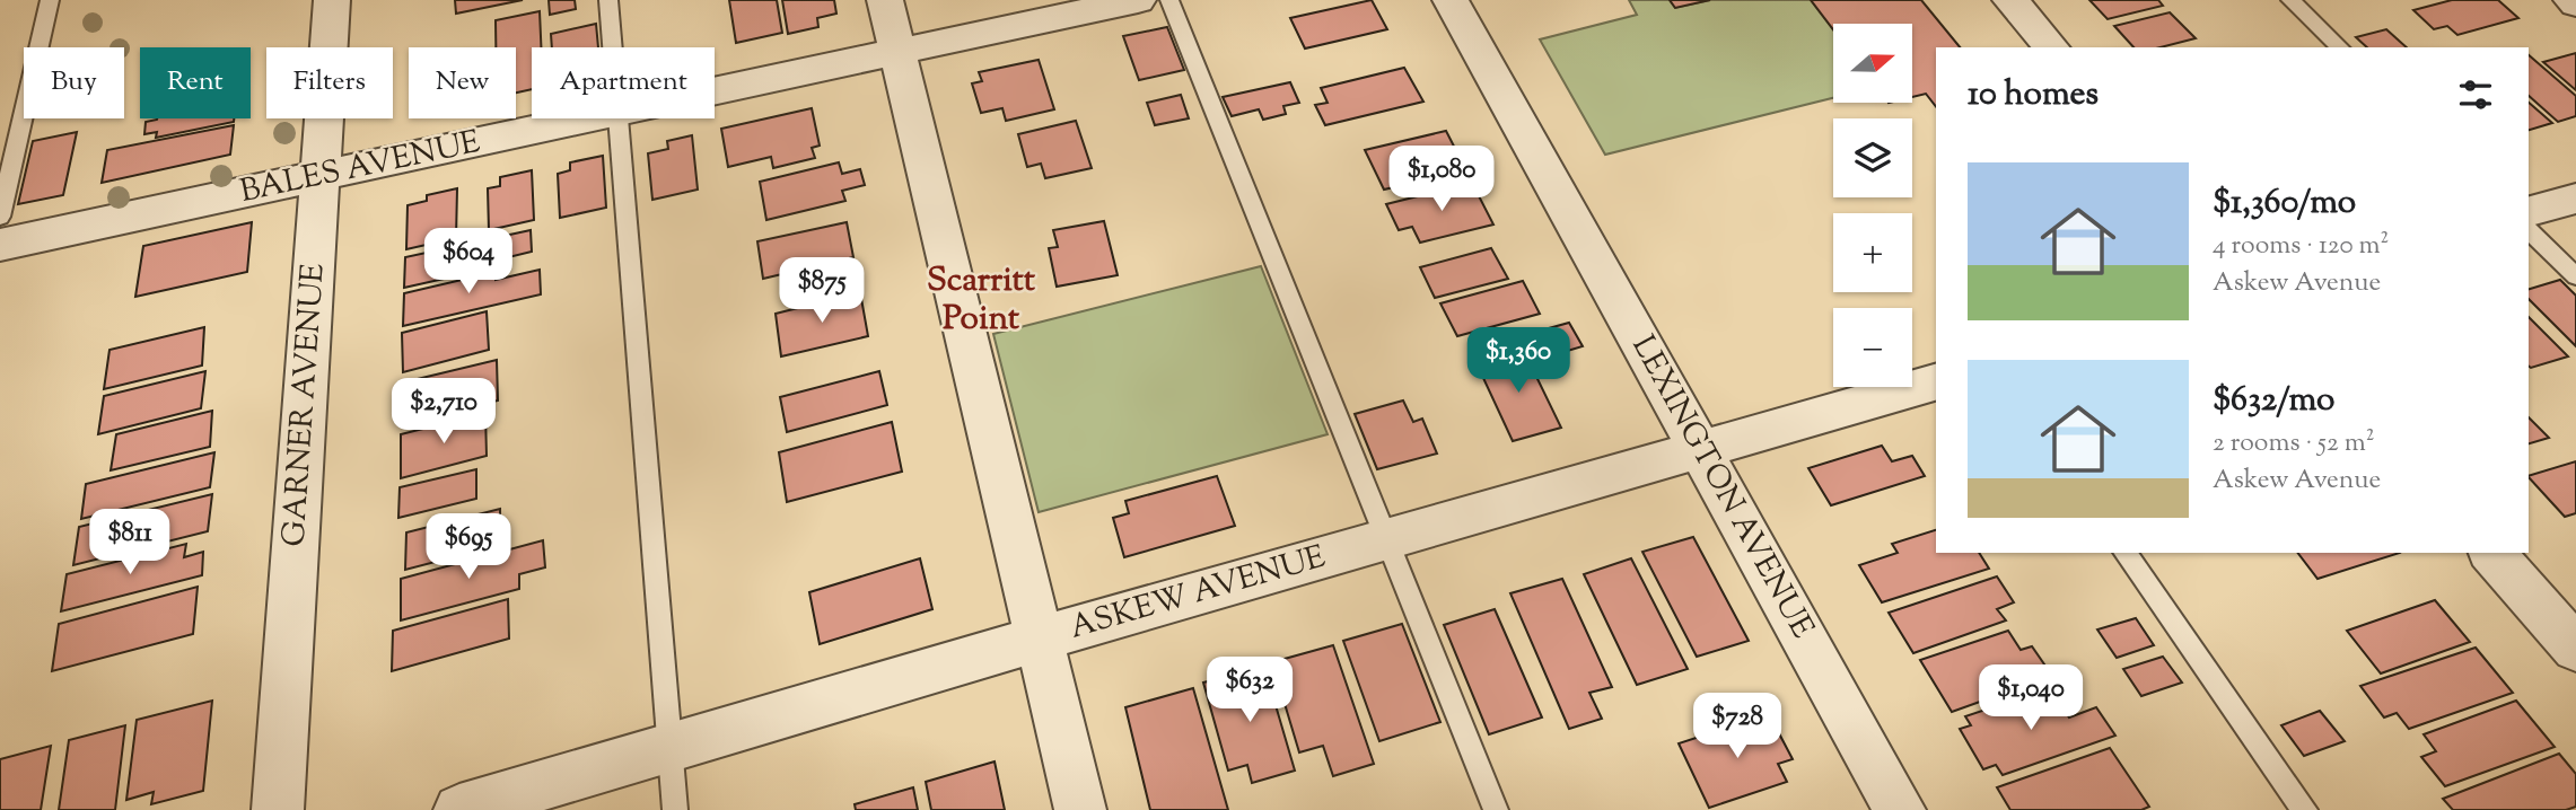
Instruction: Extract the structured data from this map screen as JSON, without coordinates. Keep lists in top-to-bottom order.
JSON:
{
  "streets": {
    "street": [
      "BALES AVENUE",
      "GARNER AVENUE",
      "LEXINGTON AVENUE",
      "ASKEW AVENUE"
    ]
  },
  "crossings": [
    ["BALES AVENUE", "GARNER AVENUE"],
    ["LEXINGTON AVENUE", "ASKEW AVENUE"]
  ],
  "districts": ["Scarritt Point"],
  "north": "right",
  "page": {
    "map_buttons": ["+", "−"],
    "chip": [
      "Buy",
      "Rent",
      "Filters",
      "New",
      "Apartment"
    ],
    "heading": "10 homes",
    "list": [
      {
        "name": "$1,360/mo",
        "note": "4 rooms · 120 m² · Askew Avenue"
      },
      {
        "name": "$632/mo",
        "note": "2 rooms · 52 m² · Askew Avenue"
      }
    ],
    "price": [
      "$1,080",
      "$604",
      "$875",
      "$1,360",
      "$2,710",
      "$811",
      "$695",
      "$632",
      "$1,040",
      "$728"
    ]
  }
}
